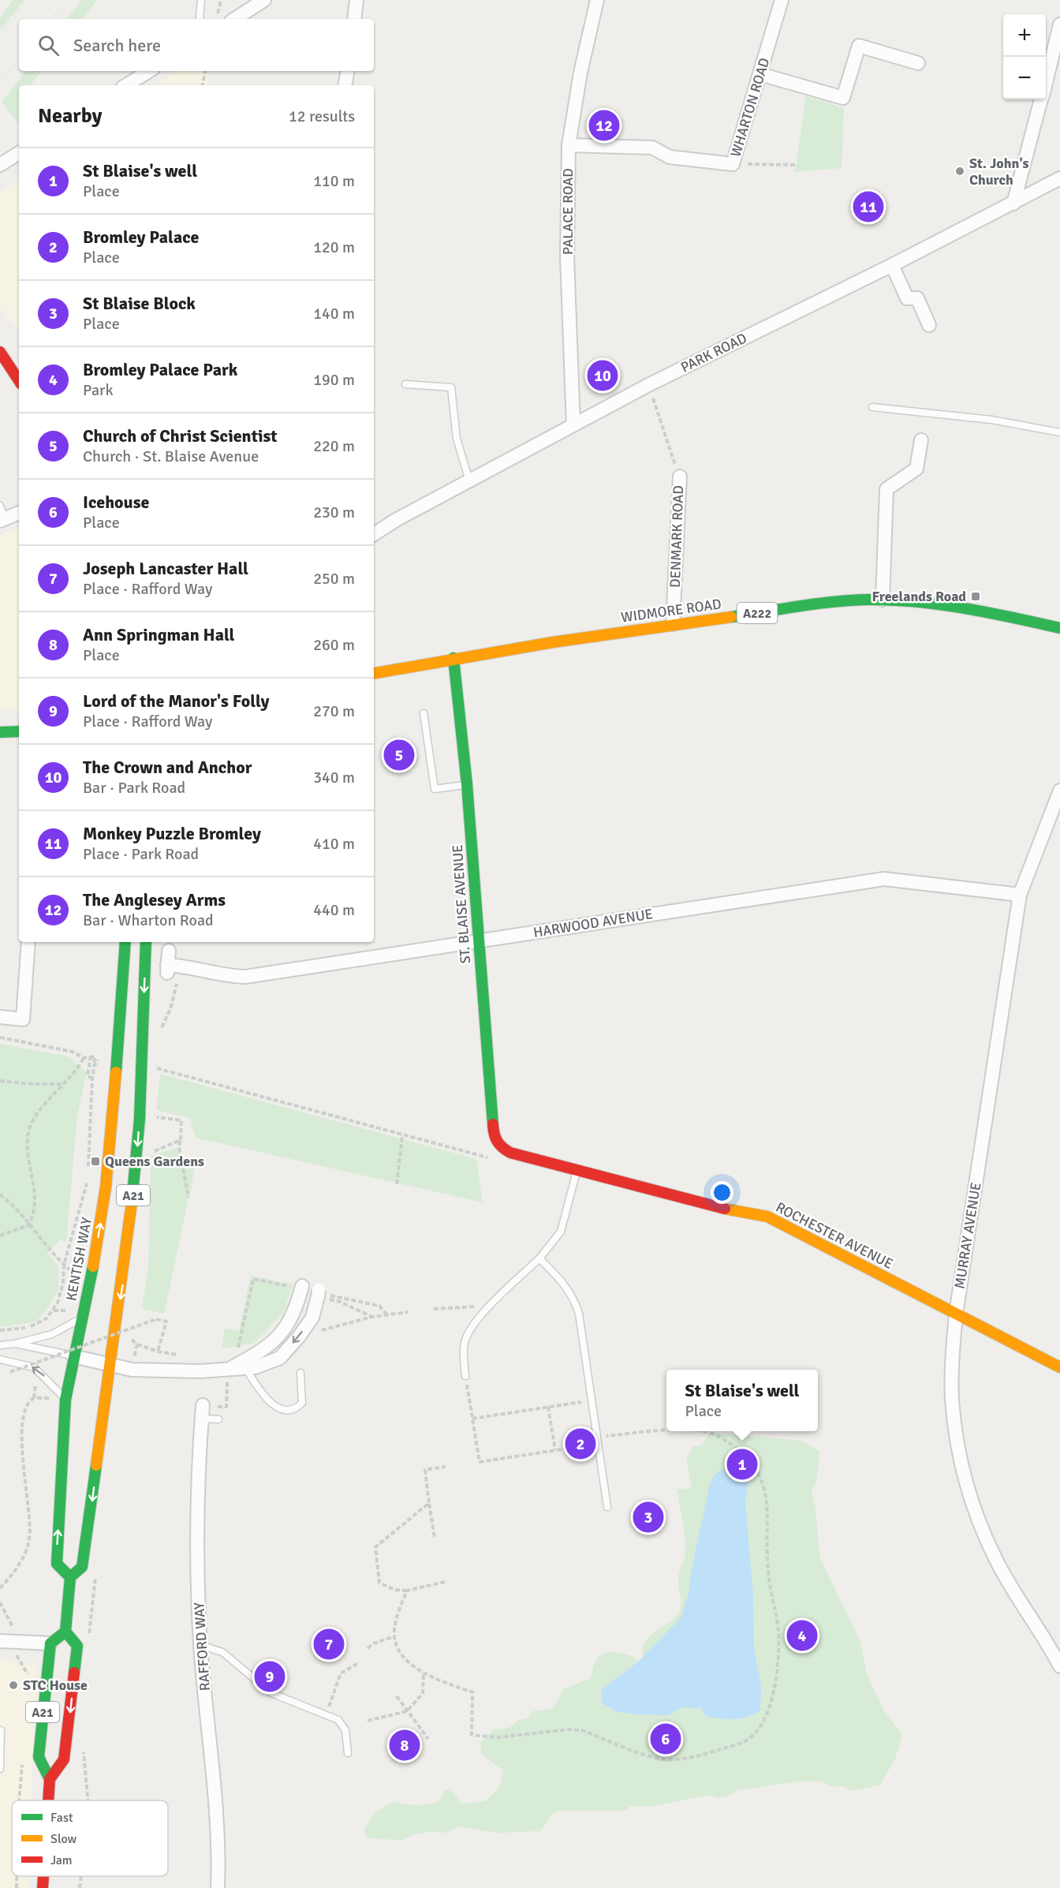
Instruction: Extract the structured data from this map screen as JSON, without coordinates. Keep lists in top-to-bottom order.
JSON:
{
  "streets": {
    "main road": [
      "WIDMORE ROAD",
      "A222",
      "ST. BLAISE AVENUE",
      "A21",
      "ROCHESTER AVENUE",
      "KENTISH WAY"
    ],
    "street": [
      "WHARTON ROAD",
      "PALACE ROAD",
      "PARK ROAD",
      "DENMARK ROAD",
      "HARWOOD AVENUE",
      "MURRAY AVENUE",
      "RAFFORD WAY"
    ]
  },
  "crossings": [
    ["WHARTON ROAD", "PALACE ROAD"],
    ["PALACE ROAD", "PARK ROAD"],
    ["DENMARK ROAD", "WIDMORE ROAD"],
    ["WIDMORE ROAD", "ST. BLAISE AVENUE"],
    ["ST. BLAISE AVENUE", "HARWOOD AVENUE"],
    ["ST. BLAISE AVENUE", "ROCHESTER AVENUE"],
    ["HARWOOD AVENUE", "MURRAY AVENUE"],
    ["A21", "KENTISH WAY"],
    ["ROCHESTER AVENUE", "MURRAY AVENUE"]
  ],
  "places": {
    "other": ["St. John's Church", "STC House"],
    "transit": ["Freelands Road", "Queens Gardens"]
  },
  "legend": ["Fast", "Slow", "Jam"],
  "page": {
    "map_buttons": ["+", "−"],
    "search": "Search here",
    "heading": ["Nearby", "12 results"],
    "pins": [
      "12",
      "11",
      "10",
      "5",
      "2",
      "1",
      "3",
      "4",
      "7",
      "9",
      "6",
      "8"
    ],
    "list": [
      {
        "mark": "1",
        "name": "St Blaise's well",
        "note": "Place",
        "value": "110 m"
      },
      {
        "mark": "2",
        "name": "Bromley Palace",
        "note": "Place",
        "value": "120 m"
      },
      {
        "mark": "3",
        "name": "St Blaise Block",
        "note": "Place",
        "value": "140 m"
      },
      {
        "mark": "4",
        "name": "Bromley Palace Park",
        "note": "Park",
        "value": "190 m"
      },
      {
        "mark": "5",
        "name": "Church of Christ Scientist",
        "note": "Church · St. Blaise Avenue",
        "value": "220 m"
      },
      {
        "mark": "6",
        "name": "Icehouse",
        "note": "Place",
        "value": "230 m"
      },
      {
        "mark": "7",
        "name": "Joseph Lancaster Hall",
        "note": "Place · Rafford Way",
        "value": "250 m"
      },
      {
        "mark": "8",
        "name": "Ann Springman Hall",
        "note": "Place",
        "value": "260 m"
      },
      {
        "mark": "9",
        "name": "Lord of the Manor's Folly",
        "note": "Place · Rafford Way",
        "value": "270 m"
      },
      {
        "mark": "10",
        "name": "The Crown and Anchor",
        "note": "Bar · Park Road",
        "value": "340 m"
      },
      {
        "mark": "11",
        "name": "Monkey Puzzle Bromley",
        "note": "Place · Park Road",
        "value": "410 m"
      },
      {
        "mark": "12",
        "name": "The Anglesey Arms",
        "note": "Bar · Wharton Road",
        "value": "440 m"
      }
    ],
    "popup": ["St Blaise's well", "Place"]
  }
}
